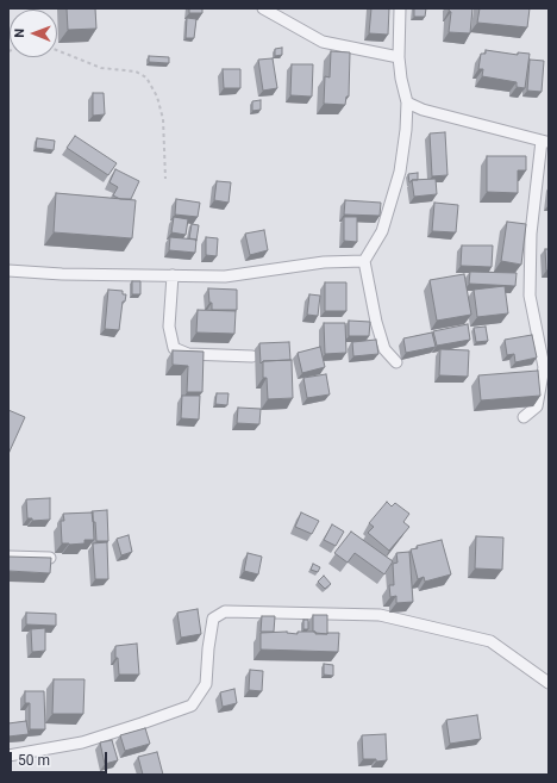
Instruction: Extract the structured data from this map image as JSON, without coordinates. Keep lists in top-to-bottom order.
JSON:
{
  "scale_bar": "50 m",
  "north": "left"
}
